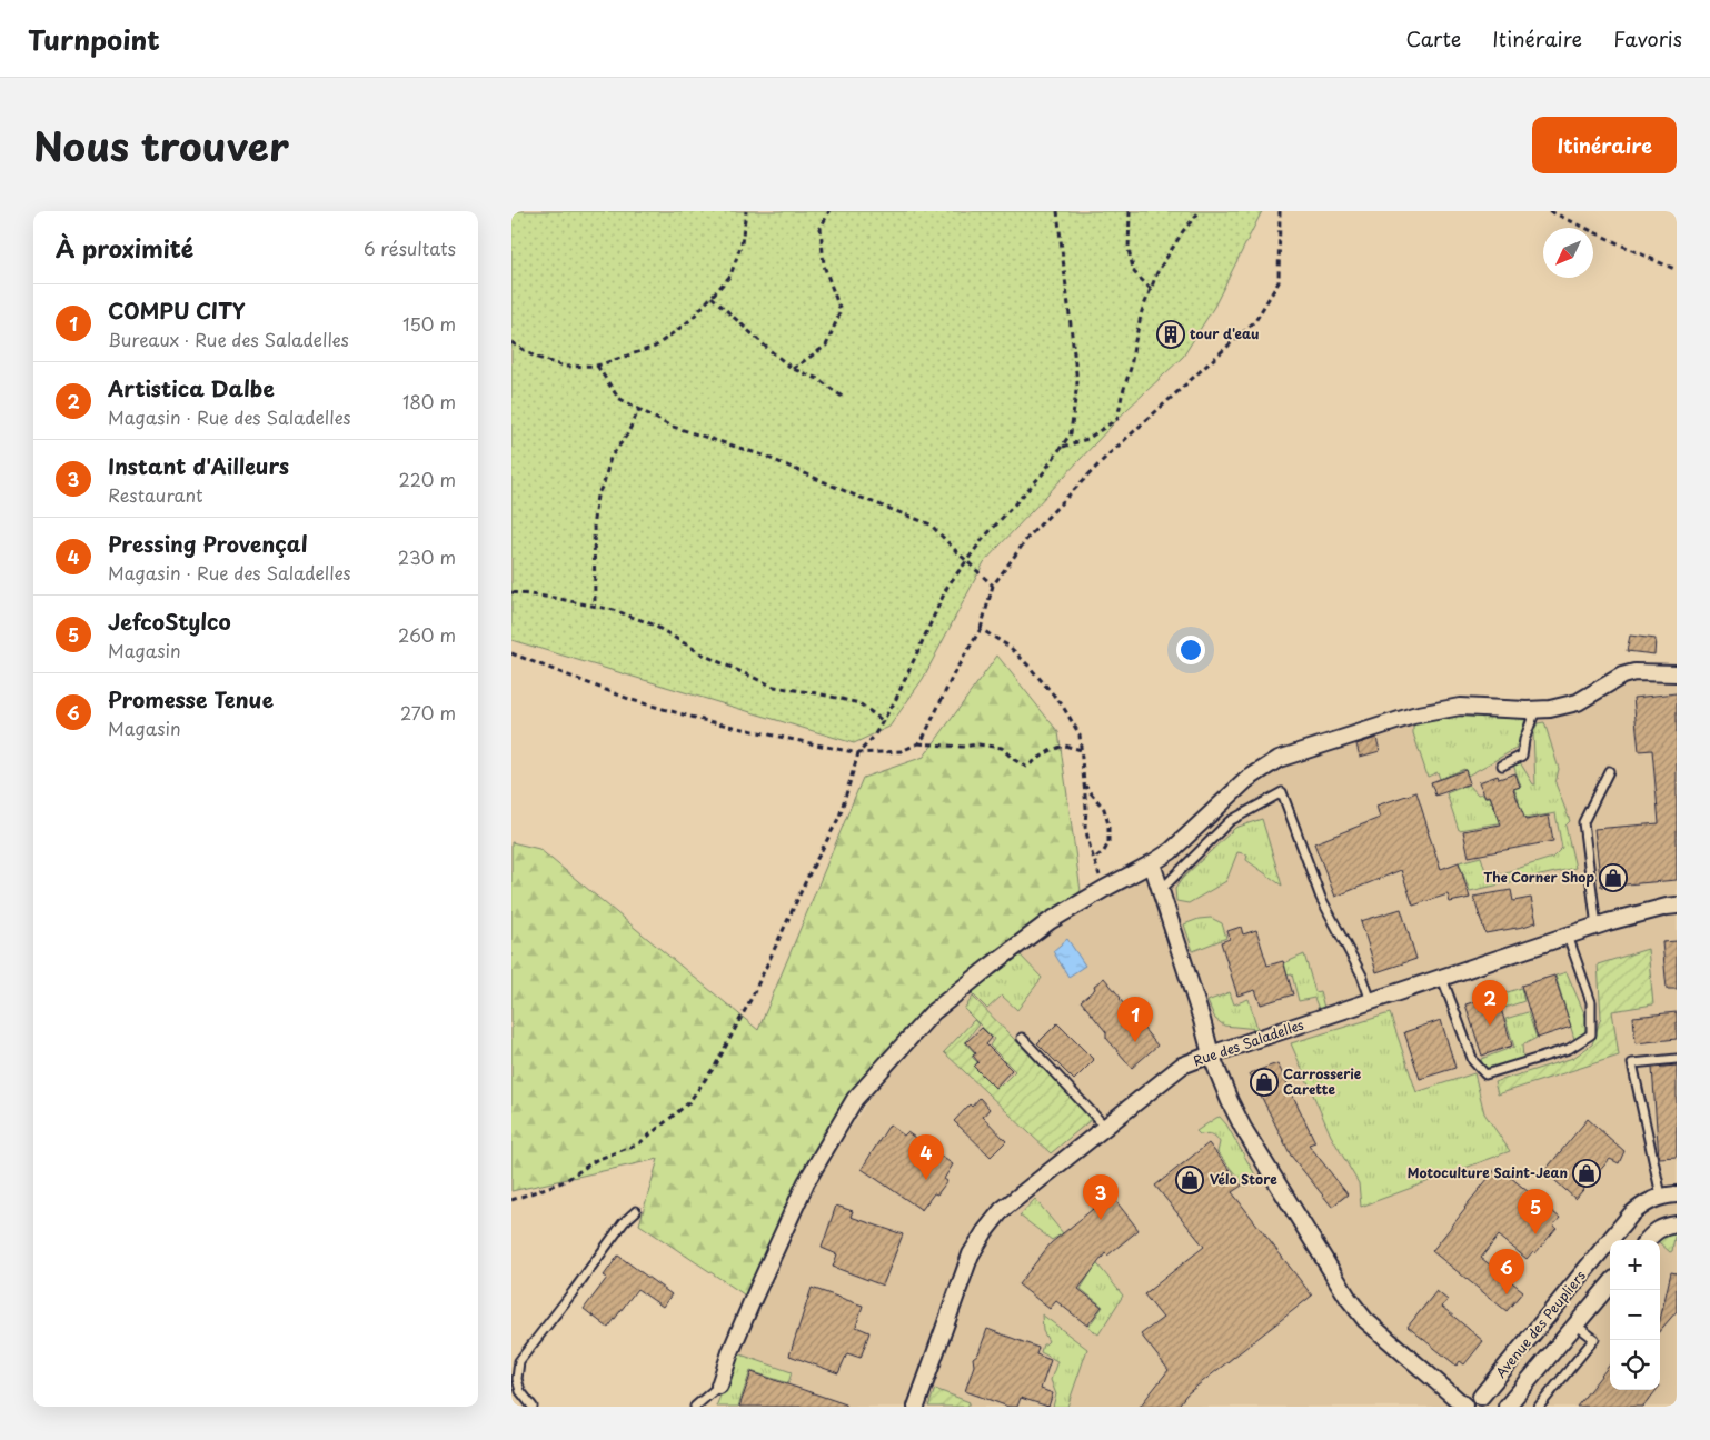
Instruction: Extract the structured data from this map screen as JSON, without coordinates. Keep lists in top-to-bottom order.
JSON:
{
  "streets": {
    "street": ["Rue des Saladelles", "Avenue des Peupliers"]
  },
  "places": {
    "building": ["tour d'eau"],
    "shop": [
      "The Corner Shop",
      "Carrosserie Carette",
      "Motoculture Saint-Jean",
      "Vélo Store"
    ]
  },
  "north": "bottom left",
  "page": {
    "header": "Turnpoint",
    "nav": ["Carte", "Itinéraire", "Favoris"],
    "title": "Nous trouver",
    "buttons": "Itinéraire",
    "heading": ["À proximité", "6 résultats"],
    "list": [
      {
        "mark": "1",
        "name": "COMPU CITY",
        "note": "Bureaux · Rue des Saladelles",
        "value": "150 m"
      },
      {
        "mark": "2",
        "name": "Artistica Dalbe",
        "note": "Magasin · Rue des Saladelles",
        "value": "180 m"
      },
      {
        "mark": "3",
        "name": "Instant d'Ailleurs",
        "note": "Restaurant",
        "value": "220 m"
      },
      {
        "mark": "4",
        "name": "Pressing Provençal",
        "note": "Magasin · Rue des Saladelles",
        "value": "230 m"
      },
      {
        "mark": "5",
        "name": "JefcoStylco",
        "note": "Magasin",
        "value": "260 m"
      },
      {
        "mark": "6",
        "name": "Promesse Tenue",
        "note": "Magasin",
        "value": "270 m"
      }
    ],
    "pins": [
      "2",
      "1",
      "4",
      "3",
      "5",
      "6"
    ],
    "map_buttons": ["+", "−"]
  }
}
